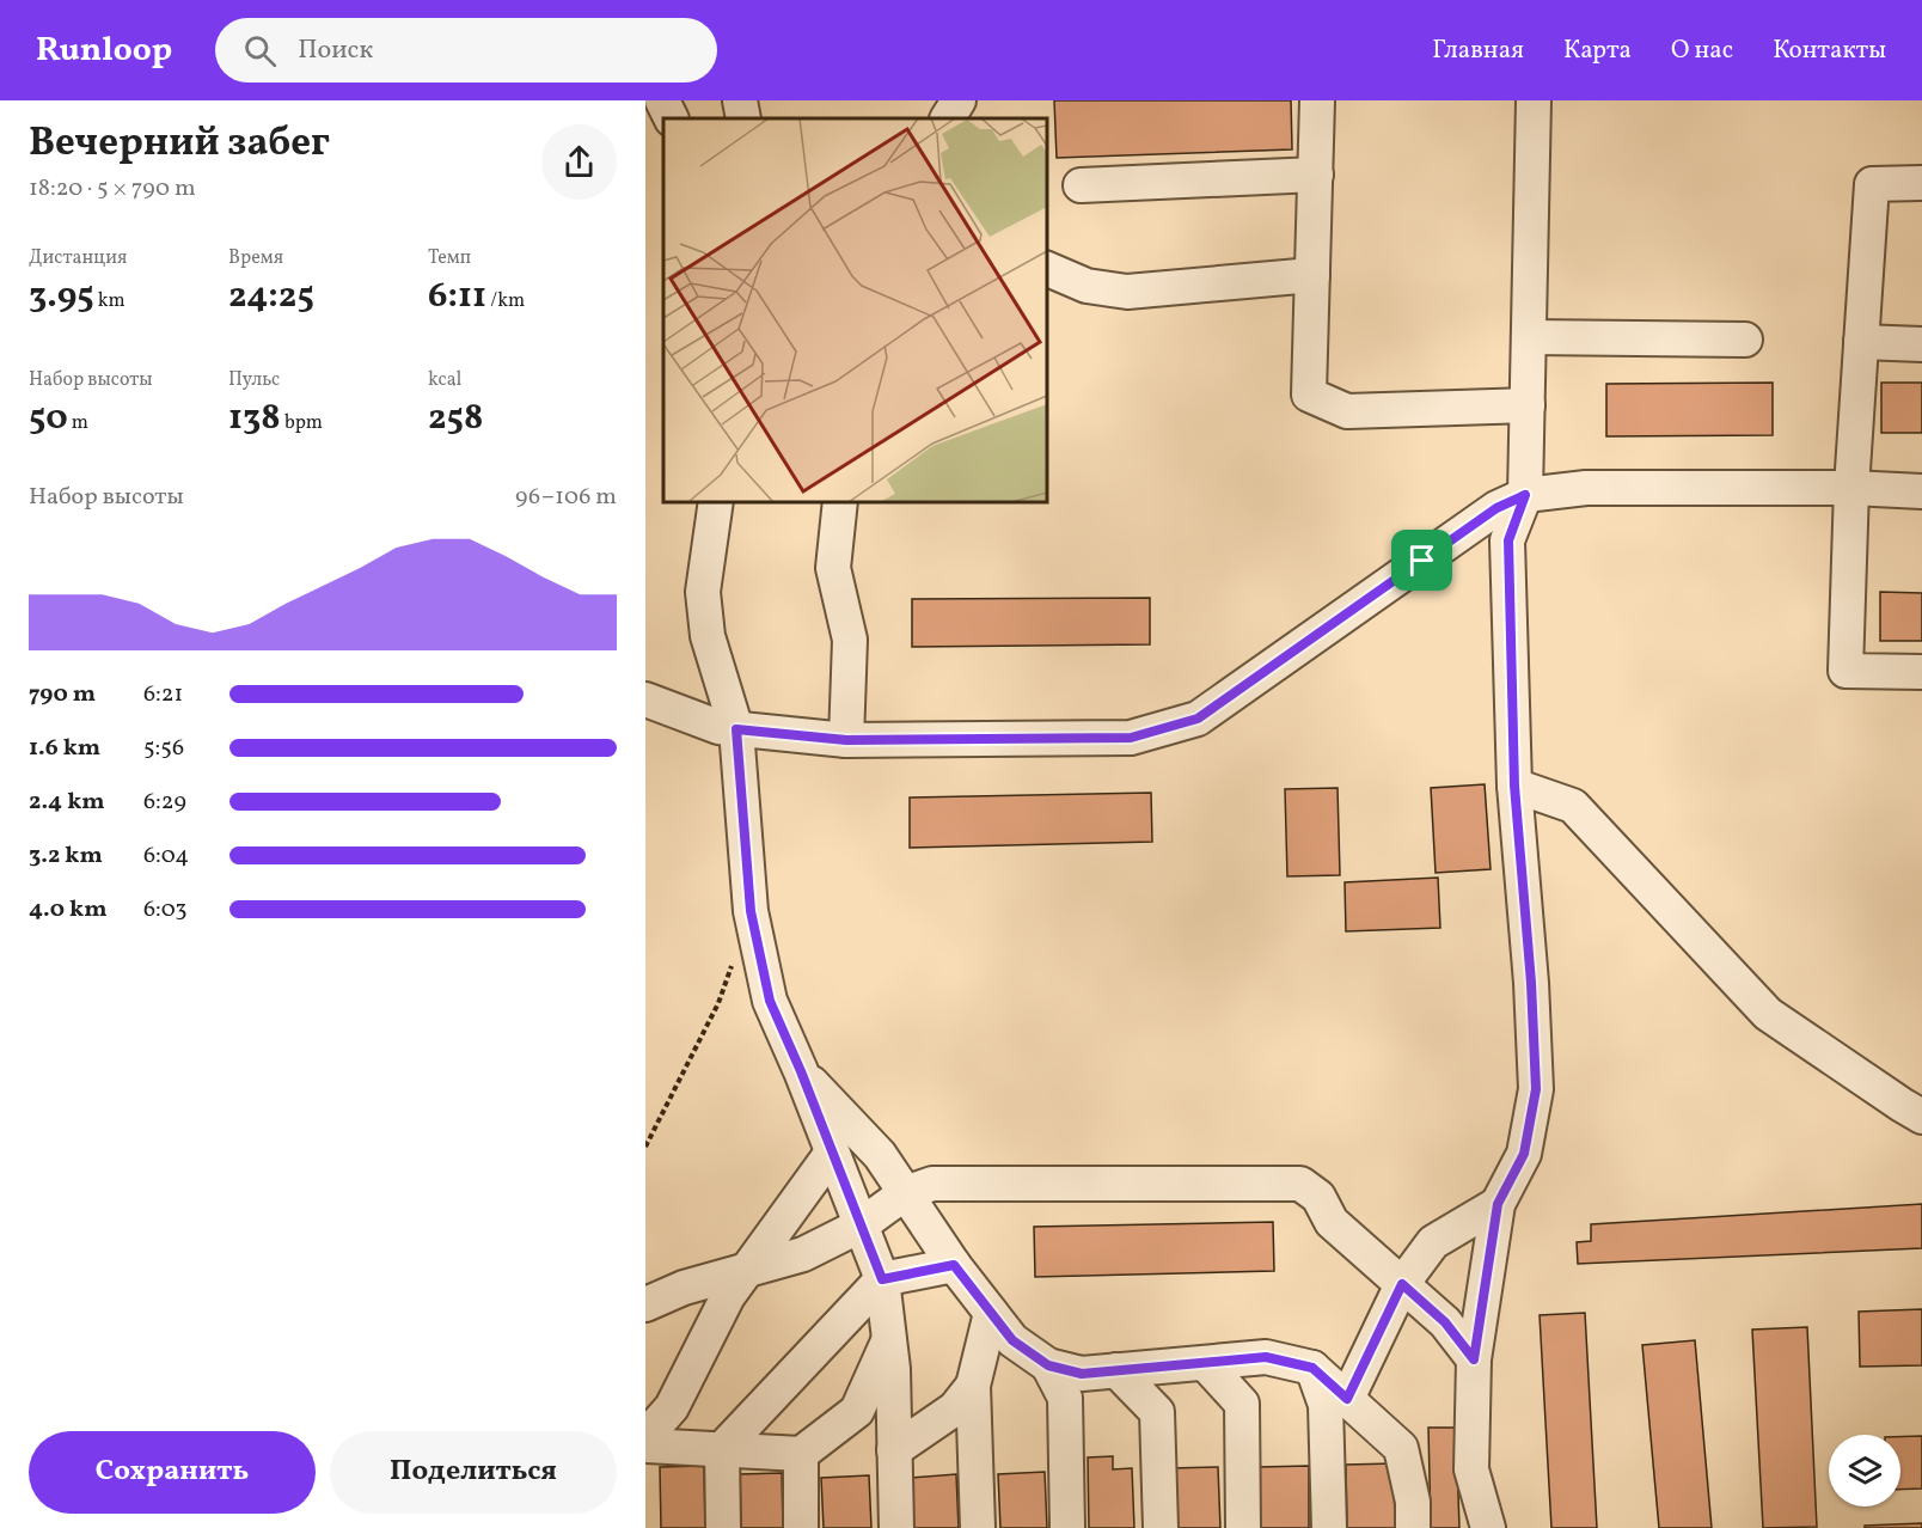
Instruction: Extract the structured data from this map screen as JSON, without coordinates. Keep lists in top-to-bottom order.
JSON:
{
  "page": {
    "header": "Runloop",
    "search": "Поиск",
    "nav": [
      "Главная",
      "Карта",
      "О нас",
      "Контакты"
    ],
    "heading": ["Вечерний забег", "18:20 · 5 × 790 m"],
    "stats": [
      ["Дистанция", "3.95 km"],
      ["Время", "24:25"],
      ["Темп", "6:11 /km"],
      ["Набор высоты", "50 m"],
      ["Пульс", "138 bpm"],
      ["kcal", "258"]
    ],
    "chart": ["Набор высоты", "96–106 m"],
    "list": [
      {
        "name": "790 m",
        "note": "6:21"
      },
      {
        "name": "1.6 km",
        "note": "5:56"
      },
      {
        "name": "2.4 km",
        "note": "6:29"
      },
      {
        "name": "3.2 km",
        "note": "6:04"
      },
      {
        "name": "4.0 km",
        "note": "6:03"
      }
    ],
    "buttons": ["Сохранить", "Поделиться"]
  }
}
